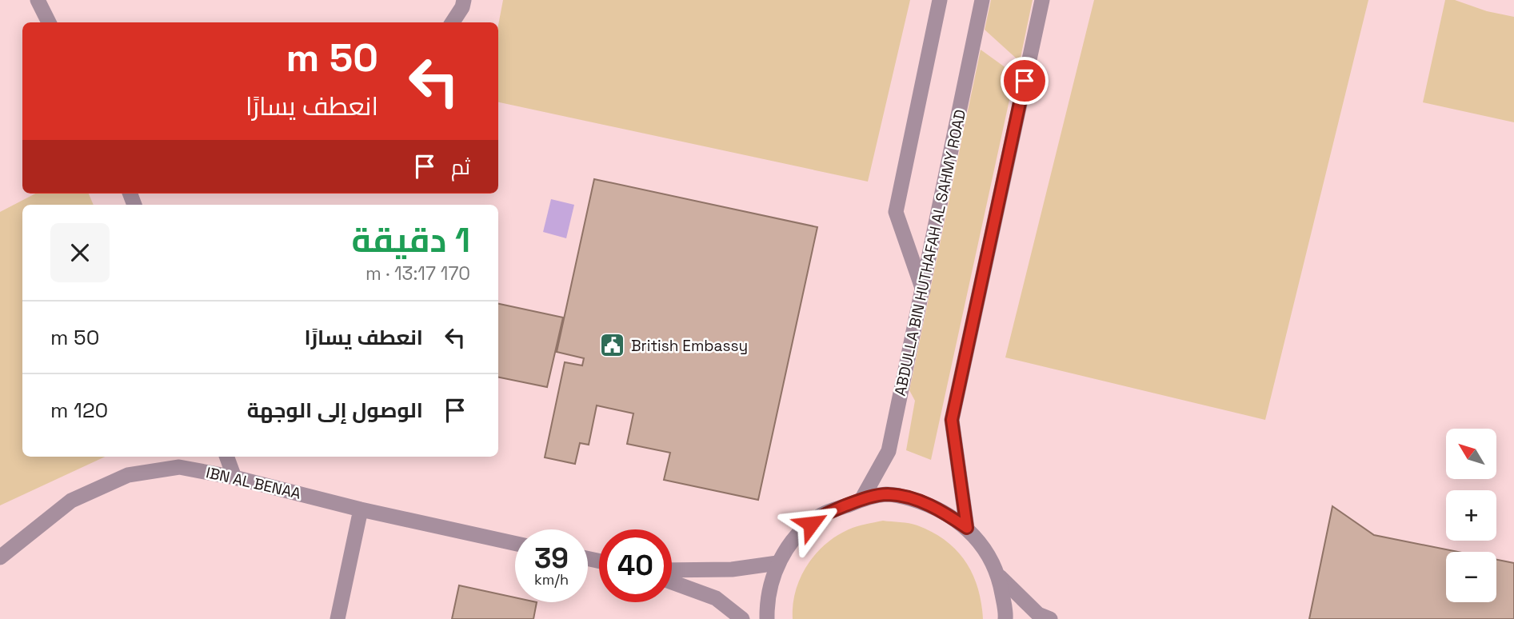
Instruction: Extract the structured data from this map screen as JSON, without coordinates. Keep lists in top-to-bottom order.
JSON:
{
  "streets": {
    "street": ["ABDULLA BIN HUTHAFAH AL SAHMY ROAD", "IBN AL BENAA"]
  },
  "places": {
    "public building": ["British Embassy"]
  },
  "north": "top left",
  "page": {
    "turn": ["50 m", "انعطف يسارًا"],
    "then": "ثم",
    "heading": ["1 دقيقة", "170 m · 13:17"],
    "list": [
      {
        "name": "انعطف يسارًا",
        "value": "50 m"
      },
      {
        "name": "الوصول إلى الوجهة",
        "value": "120 m"
      }
    ],
    "map_buttons": ["+", "−"],
    "speed": "39 km/h",
    "limit": "40"
  }
}
